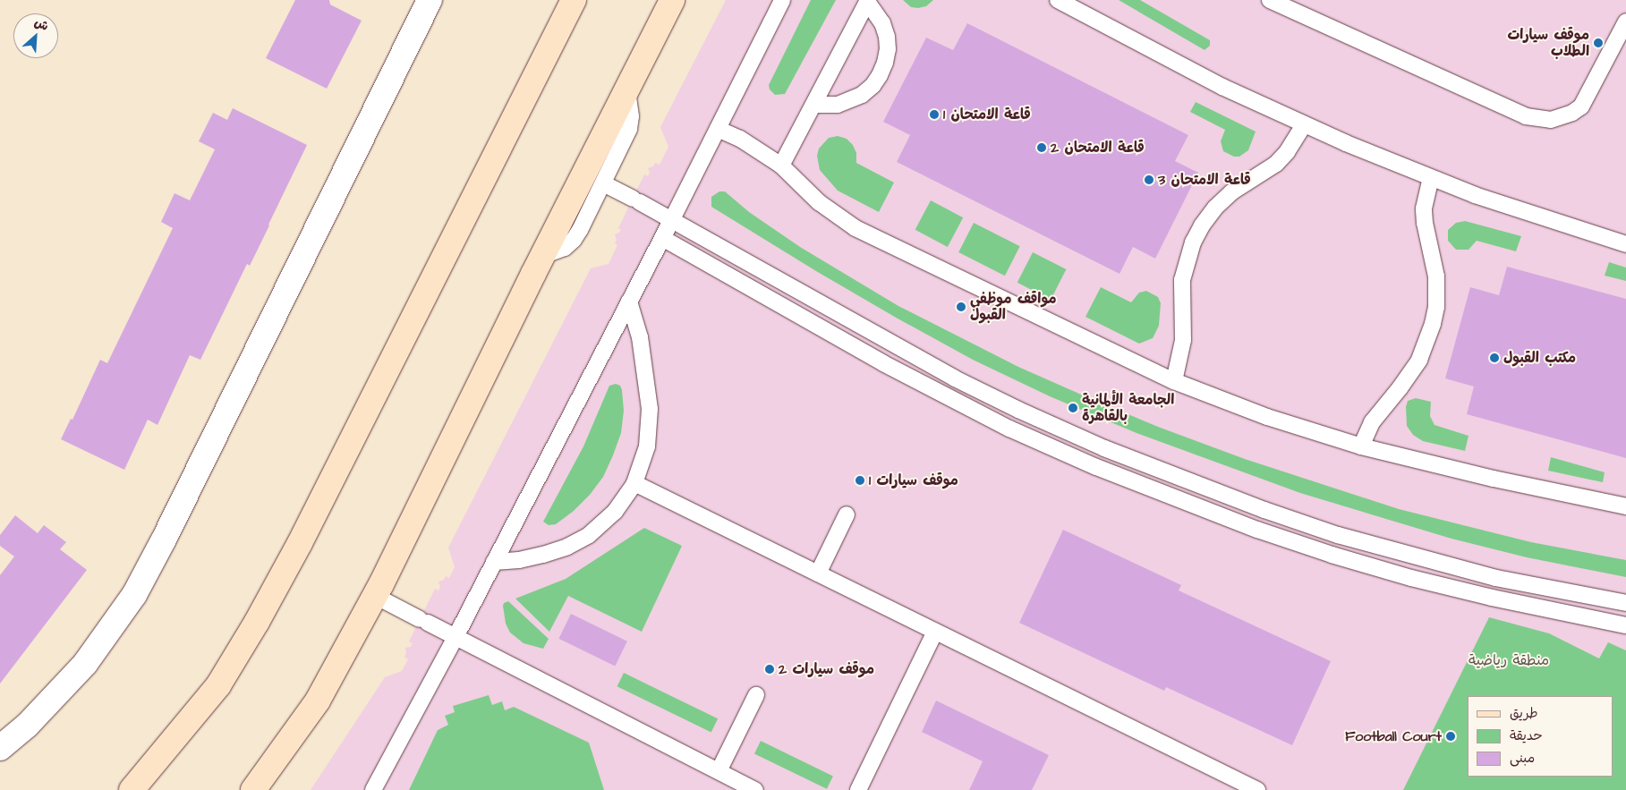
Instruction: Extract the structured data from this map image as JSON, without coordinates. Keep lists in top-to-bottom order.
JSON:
{
  "parks": ["منطقة رياضية"],
  "places": [
    "موقف سيارات الطلاب",
    "قاعة الامتحان 1",
    "قاعة الامتحان 2",
    "قاعة الامتحان 3",
    "مواقف موظفي القبول",
    "مكتب القبول",
    "الجامعة الألمانية بالقاهرة",
    "موقف سيارات 1",
    "موقف سيارات 2",
    "Football Court"
  ],
  "legend": ["طريق", "حديقة", "مبنى"],
  "north": "top right"
}
